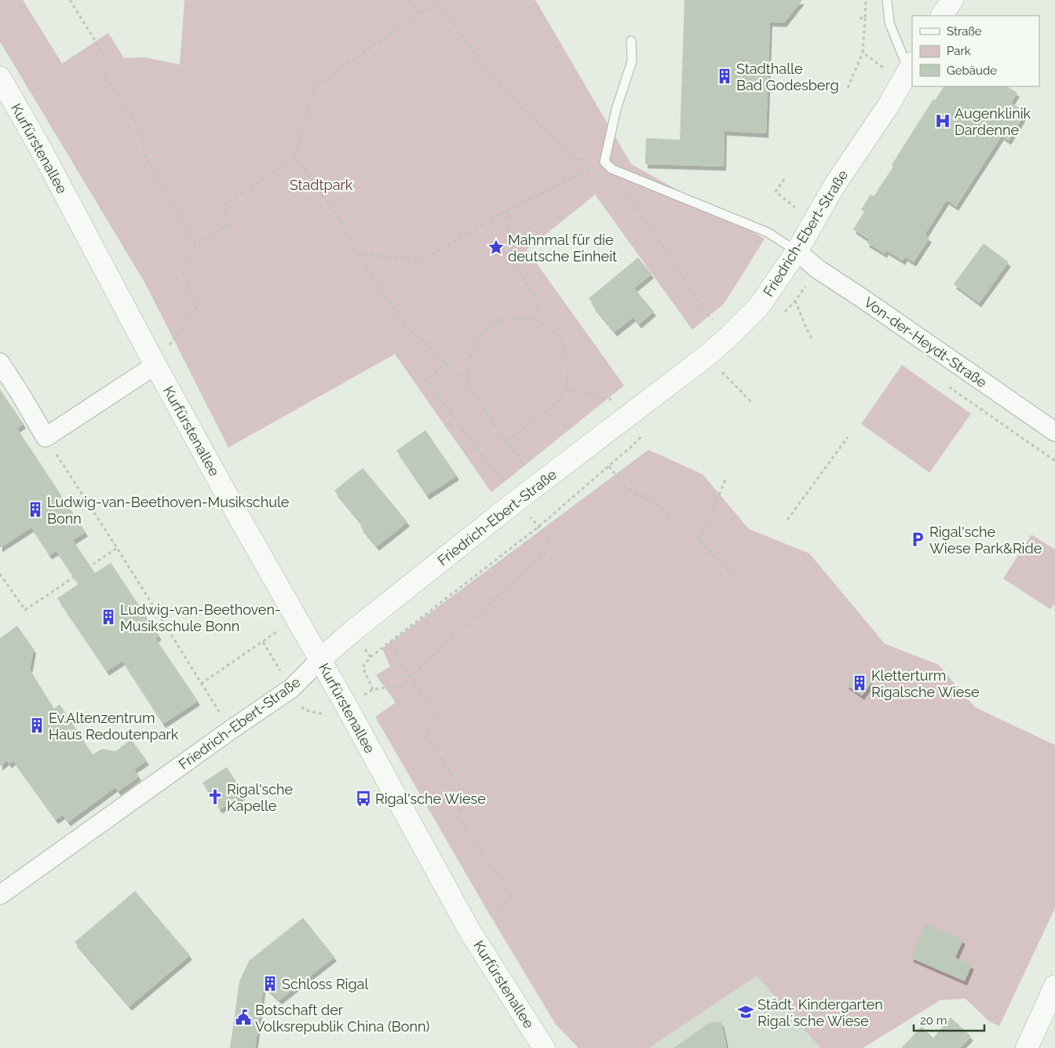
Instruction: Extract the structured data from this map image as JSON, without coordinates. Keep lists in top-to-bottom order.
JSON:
{
  "streets": {
    "street": ["Kurfürstenallee", "Friedrich-Ebert-Straße", "Von-der-Heydt-Straße"]
  },
  "crossings": [
    ["Kurfürstenallee", "Friedrich-Ebert-Straße"],
    ["Friedrich-Ebert-Straße", "Von-der-Heydt-Straße"]
  ],
  "parks": ["Stadtpark"],
  "places": {
    "building": [
      "Stadthalle Bad Godesberg",
      "Ludwig-van-Beethoven-Musikschule Bonn",
      "Ludwig-van-Beethoven- Musikschule Bonn",
      "Kletterturm Rigalsche Wiese",
      "Ev.Altenzentrum Haus Redoutenpark",
      "Schloss Rigal"
    ],
    "hospital": ["Augenklinik Dardenne"],
    "place": ["Mahnmal für die deutsche Einheit"],
    "parking": ["Rigal'sche Wiese Park&Ride"],
    "church": ["Rigal'sche Kapelle"],
    "bus stop": ["Rigal'sche Wiese"],
    "school or university": ["Städt. Kindergarten Rigal´sche Wiese"],
    "public building": ["Botschaft der Volksrepublik China (Bonn)"]
  },
  "legend": ["Straße", "Park", "Gebäude"],
  "scale_bar": "20 m"
}
